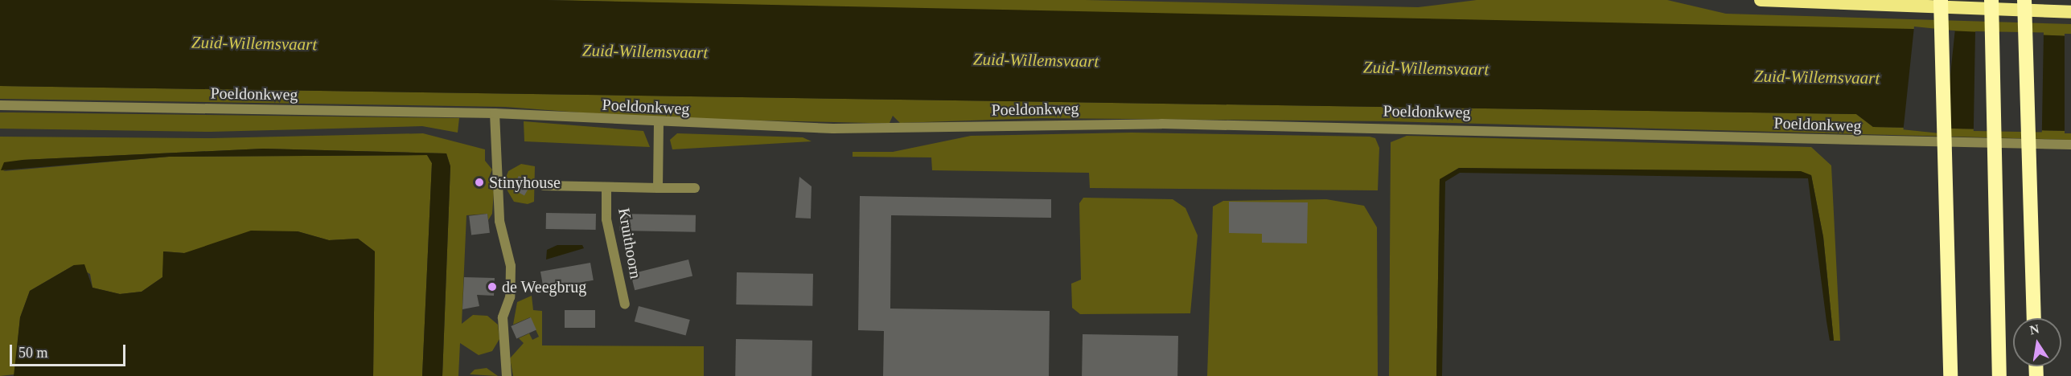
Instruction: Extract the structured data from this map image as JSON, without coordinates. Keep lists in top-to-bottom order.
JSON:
{
  "streets": {
    "street": ["Poeldonkweg", "Kruithoorn"]
  },
  "water": ["Zuid-Willemsvaart"],
  "places": ["Stinyhouse", "de Weegbrug"],
  "scale_bar": "50 m",
  "north": "top"
}
